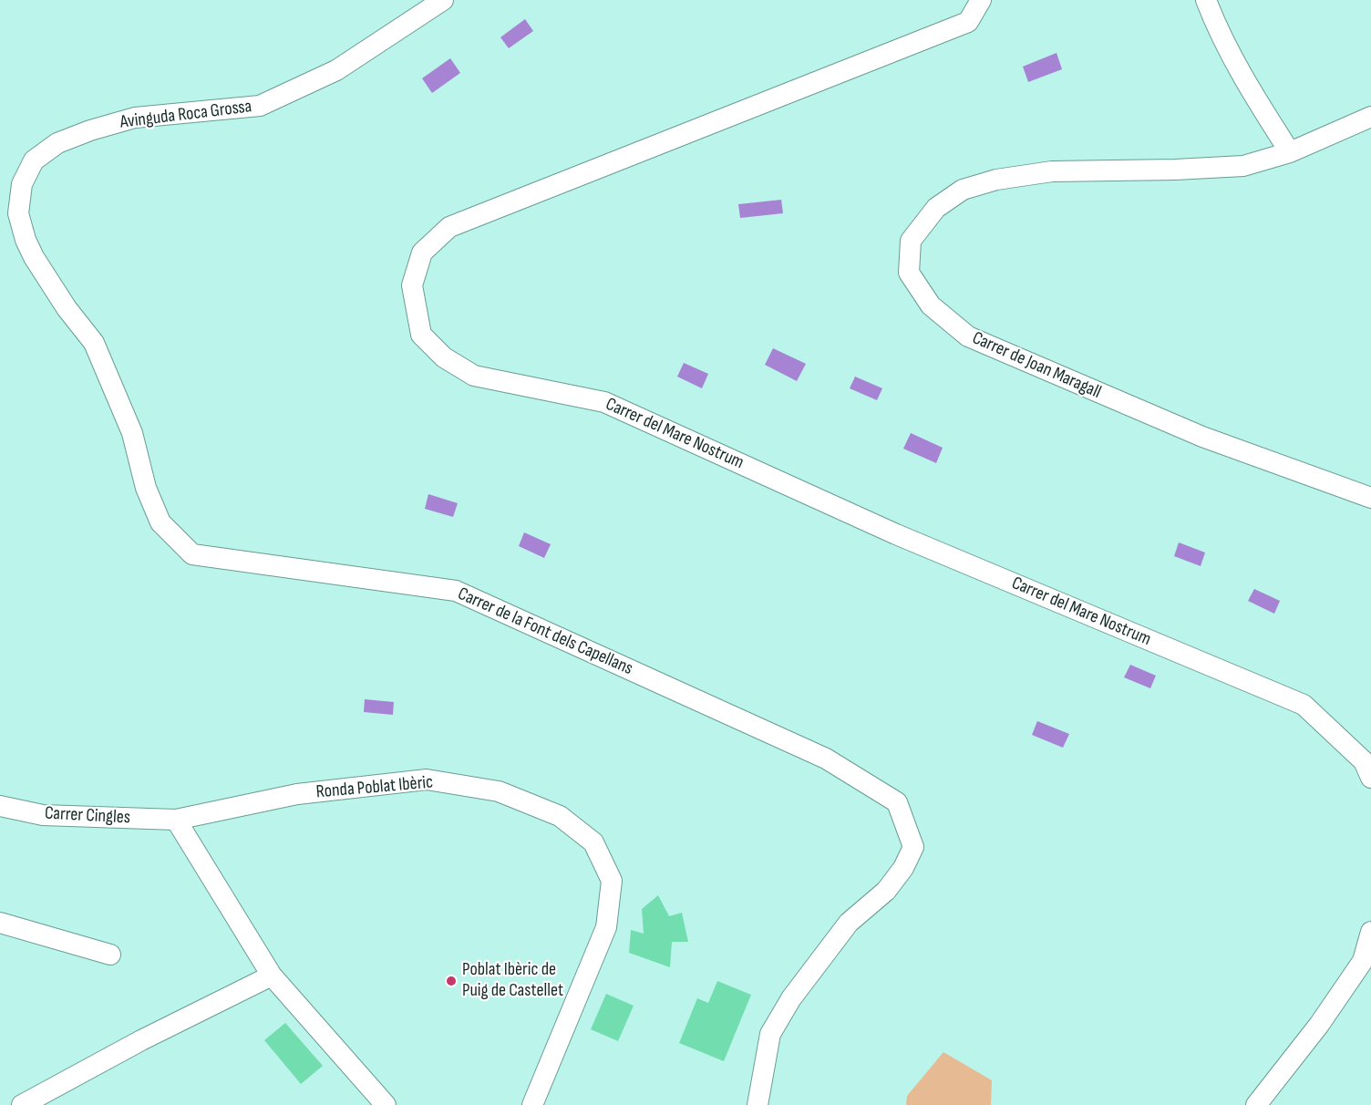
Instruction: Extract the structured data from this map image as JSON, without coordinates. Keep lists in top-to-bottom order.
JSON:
{
  "streets": {
    "street": [
      "Avinguda Roca Grossa",
      "Carrer de Joan Maragall",
      "Carrer del Mare Nostrum",
      "Carrer de la Font dels Capellans",
      "Ronda Poblat Ibèric",
      "Carrer Cingles"
    ]
  },
  "crossings": [
    ["Avinguda Roca Grossa", "Carrer de la Font dels Capellans"],
    ["Ronda Poblat Ibèric", "Carrer Cingles"]
  ],
  "places": ["Poblat Ibèric de Puig de Castellet"]
}
